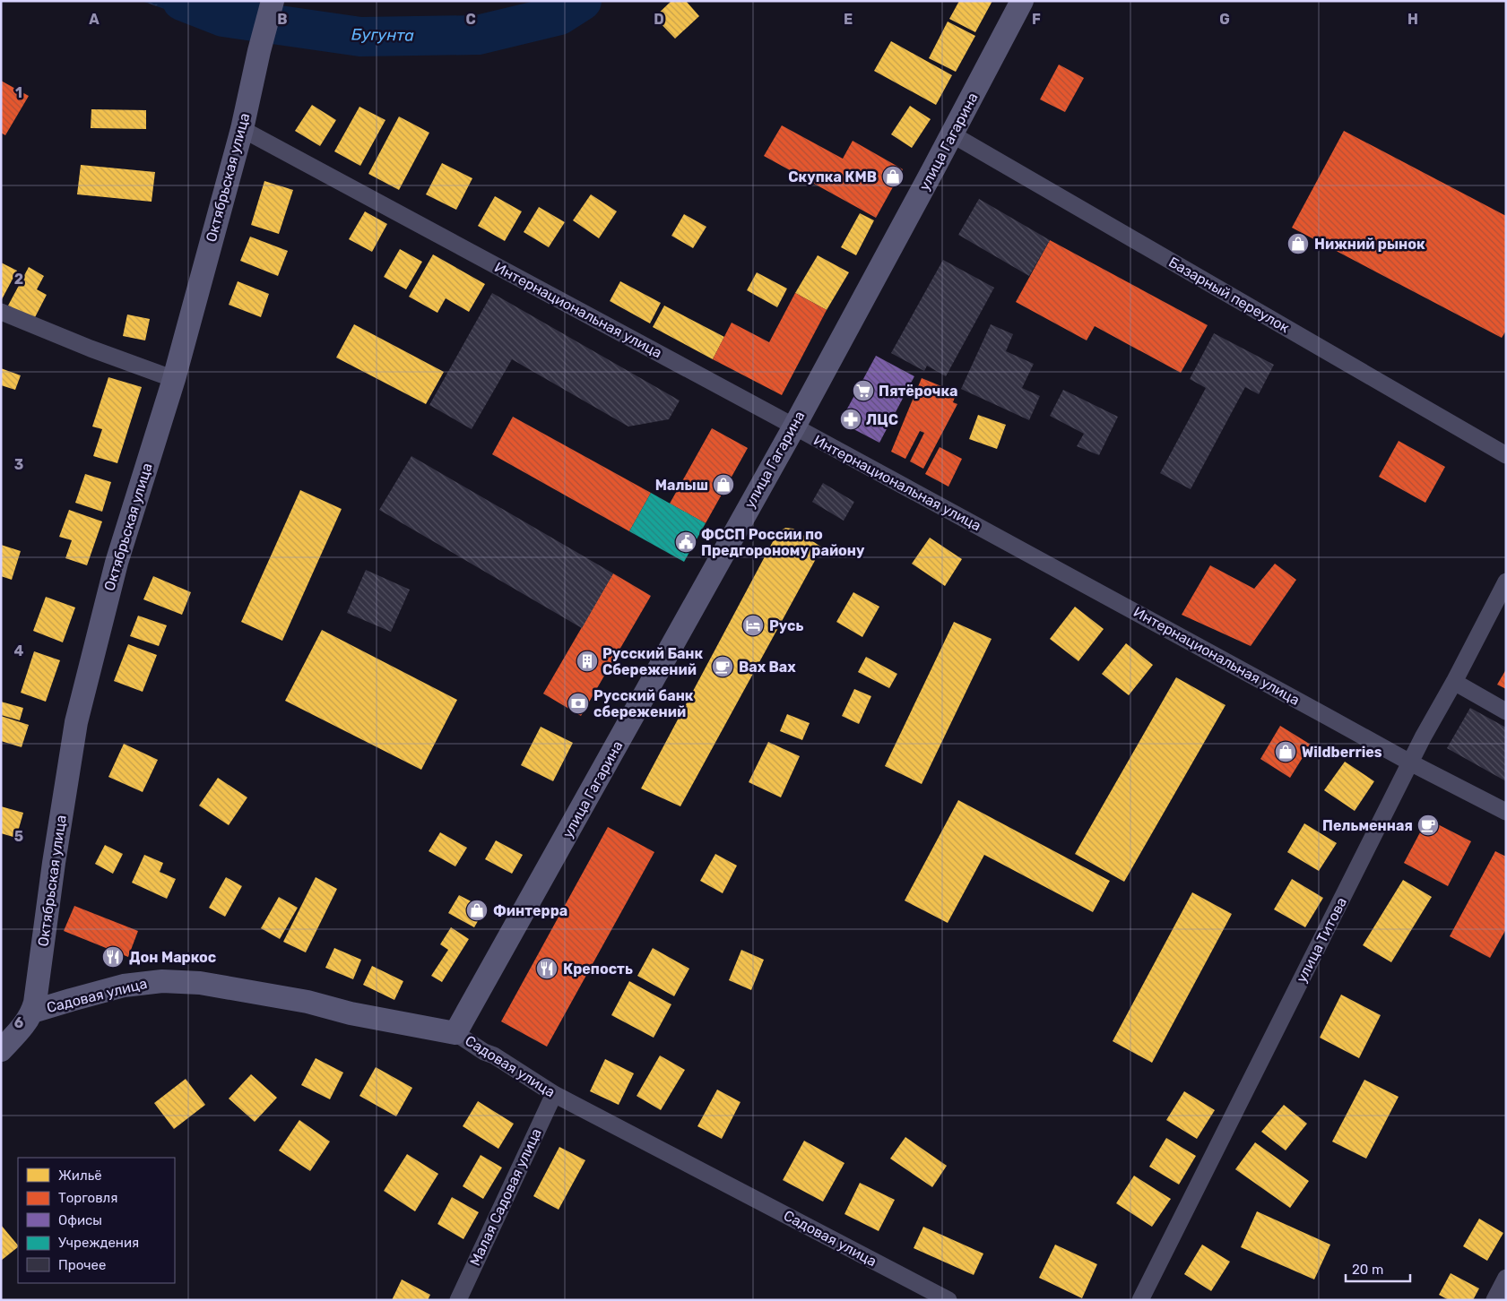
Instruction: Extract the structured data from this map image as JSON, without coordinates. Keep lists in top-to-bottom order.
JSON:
{
  "streets": {
    "street": [
      "улица Гагарина",
      "Октябрьская улица",
      "Базарный переулок",
      "Интернациональная улица",
      "улица Титова",
      "Садовая улица",
      "Малая Садовая улица"
    ]
  },
  "crossings": [
    ["улица Гагарина", "Базарный переулок"],
    ["улица Гагарина", "Интернациональная улица"],
    ["улица Гагарина", "Садовая улица"],
    ["Октябрьская улица", "Интернациональная улица"],
    ["Октябрьская улица", "Садовая улица"],
    ["Интернациональная улица", "улица Титова"],
    ["Садовая улица", "Малая Садовая улица"]
  ],
  "water": ["Бугунта"],
  "places": {
    "shop": [
      "Скупка КМВ",
      "Нижний рынок",
      "Малыш",
      "Wildberries",
      "Финтерра"
    ],
    "supermarket": ["Пятёрочка"],
    "pharmacy": ["ЛЦС"],
    "public building": ["ФССП России по Предгороному району"],
    "hotel": ["Русь"],
    "building": ["Русский Банк Сбережений"],
    "cafe": ["Вах Вах", "Пельменная"],
    "bank": ["Русский банк сбережений"],
    "restaurant": ["Дон Маркос", "Крепость"]
  },
  "legend": [
    "Жильё",
    "Торговля",
    "Офисы",
    "Учреждения",
    "Прочее"
  ],
  "scale_bar": "20 m",
  "grid": {
    "columns": [
      "A",
      "B",
      "C",
      "D",
      "E",
      "F",
      "G",
      "H"
    ],
    "rows": [
      "1",
      "2",
      "3",
      "4",
      "5",
      "6"
    ]
  }
}
